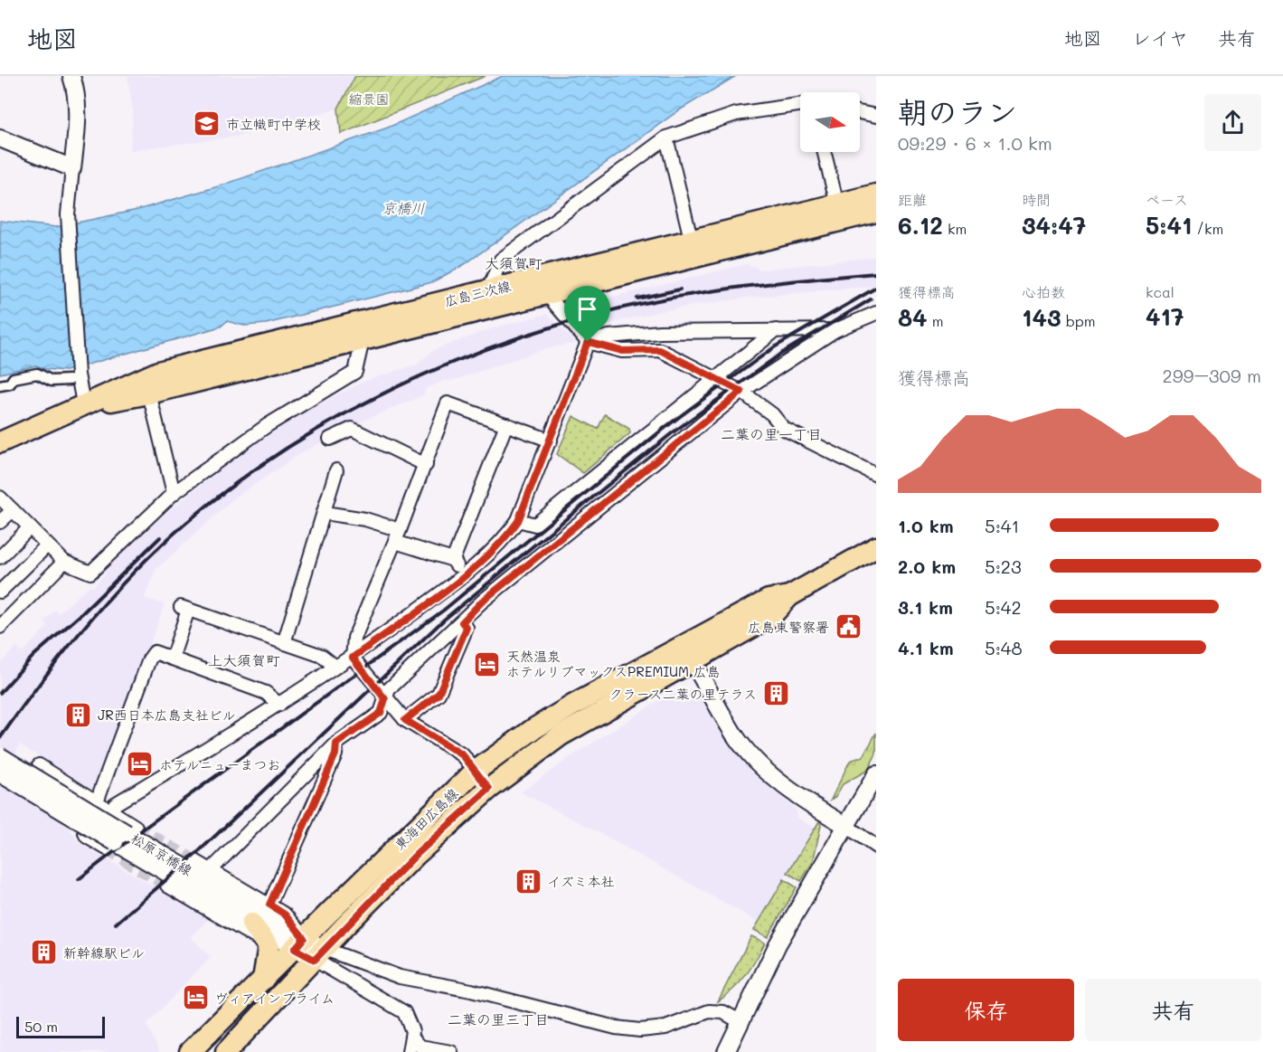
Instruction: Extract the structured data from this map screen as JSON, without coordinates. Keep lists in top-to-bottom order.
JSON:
{
  "streets": {
    "main road": ["広島三次線", "東海田広島線"],
    "street": ["松原京橋線"]
  },
  "crossings": [
    ["東海田広島線", "松原京橋線"]
  ],
  "districts": [
    "大須賀町",
    "二葉の里一丁目",
    "上大須賀町",
    "二葉の里三丁目"
  ],
  "water": ["京橋川"],
  "parks": ["縮景園"],
  "places": {
    "school or university": ["市立幟町中学校"],
    "public building": ["広島東警察署"],
    "hotel": ["天然温泉 ホテルリブマックスPREMIUM 広島", "ホテルニューまつお", "ヴィアインプライム"],
    "building": [
      "クラース二葉の里テラス",
      "JR西日本広島支社ビル",
      "イズミ本社",
      "新幹線駅ビル"
    ]
  },
  "scale_bar": "50 m",
  "north": "right",
  "page": {
    "header": "地図",
    "nav": ["地図", "レイヤ", "共有"],
    "heading": ["朝のラン", "09:29 · 6 × 1.0 km"],
    "stats": [
      ["距離", "6.12 km"],
      ["時間", "34:47"],
      ["ペース", "5:41 /km"],
      ["獲得標高", "84 m"],
      ["心拍数", "143 bpm"],
      ["kcal", "417"]
    ],
    "chart": ["獲得標高", "299–309 m"],
    "list": [
      {
        "name": "1.0 km",
        "note": "5:41"
      },
      {
        "name": "2.0 km",
        "note": "5:23"
      },
      {
        "name": "3.1 km",
        "note": "5:42"
      },
      {
        "name": "4.1 km",
        "note": "5:48"
      }
    ],
    "buttons": ["保存", "共有"],
    "scale": "50 m"
  }
}
